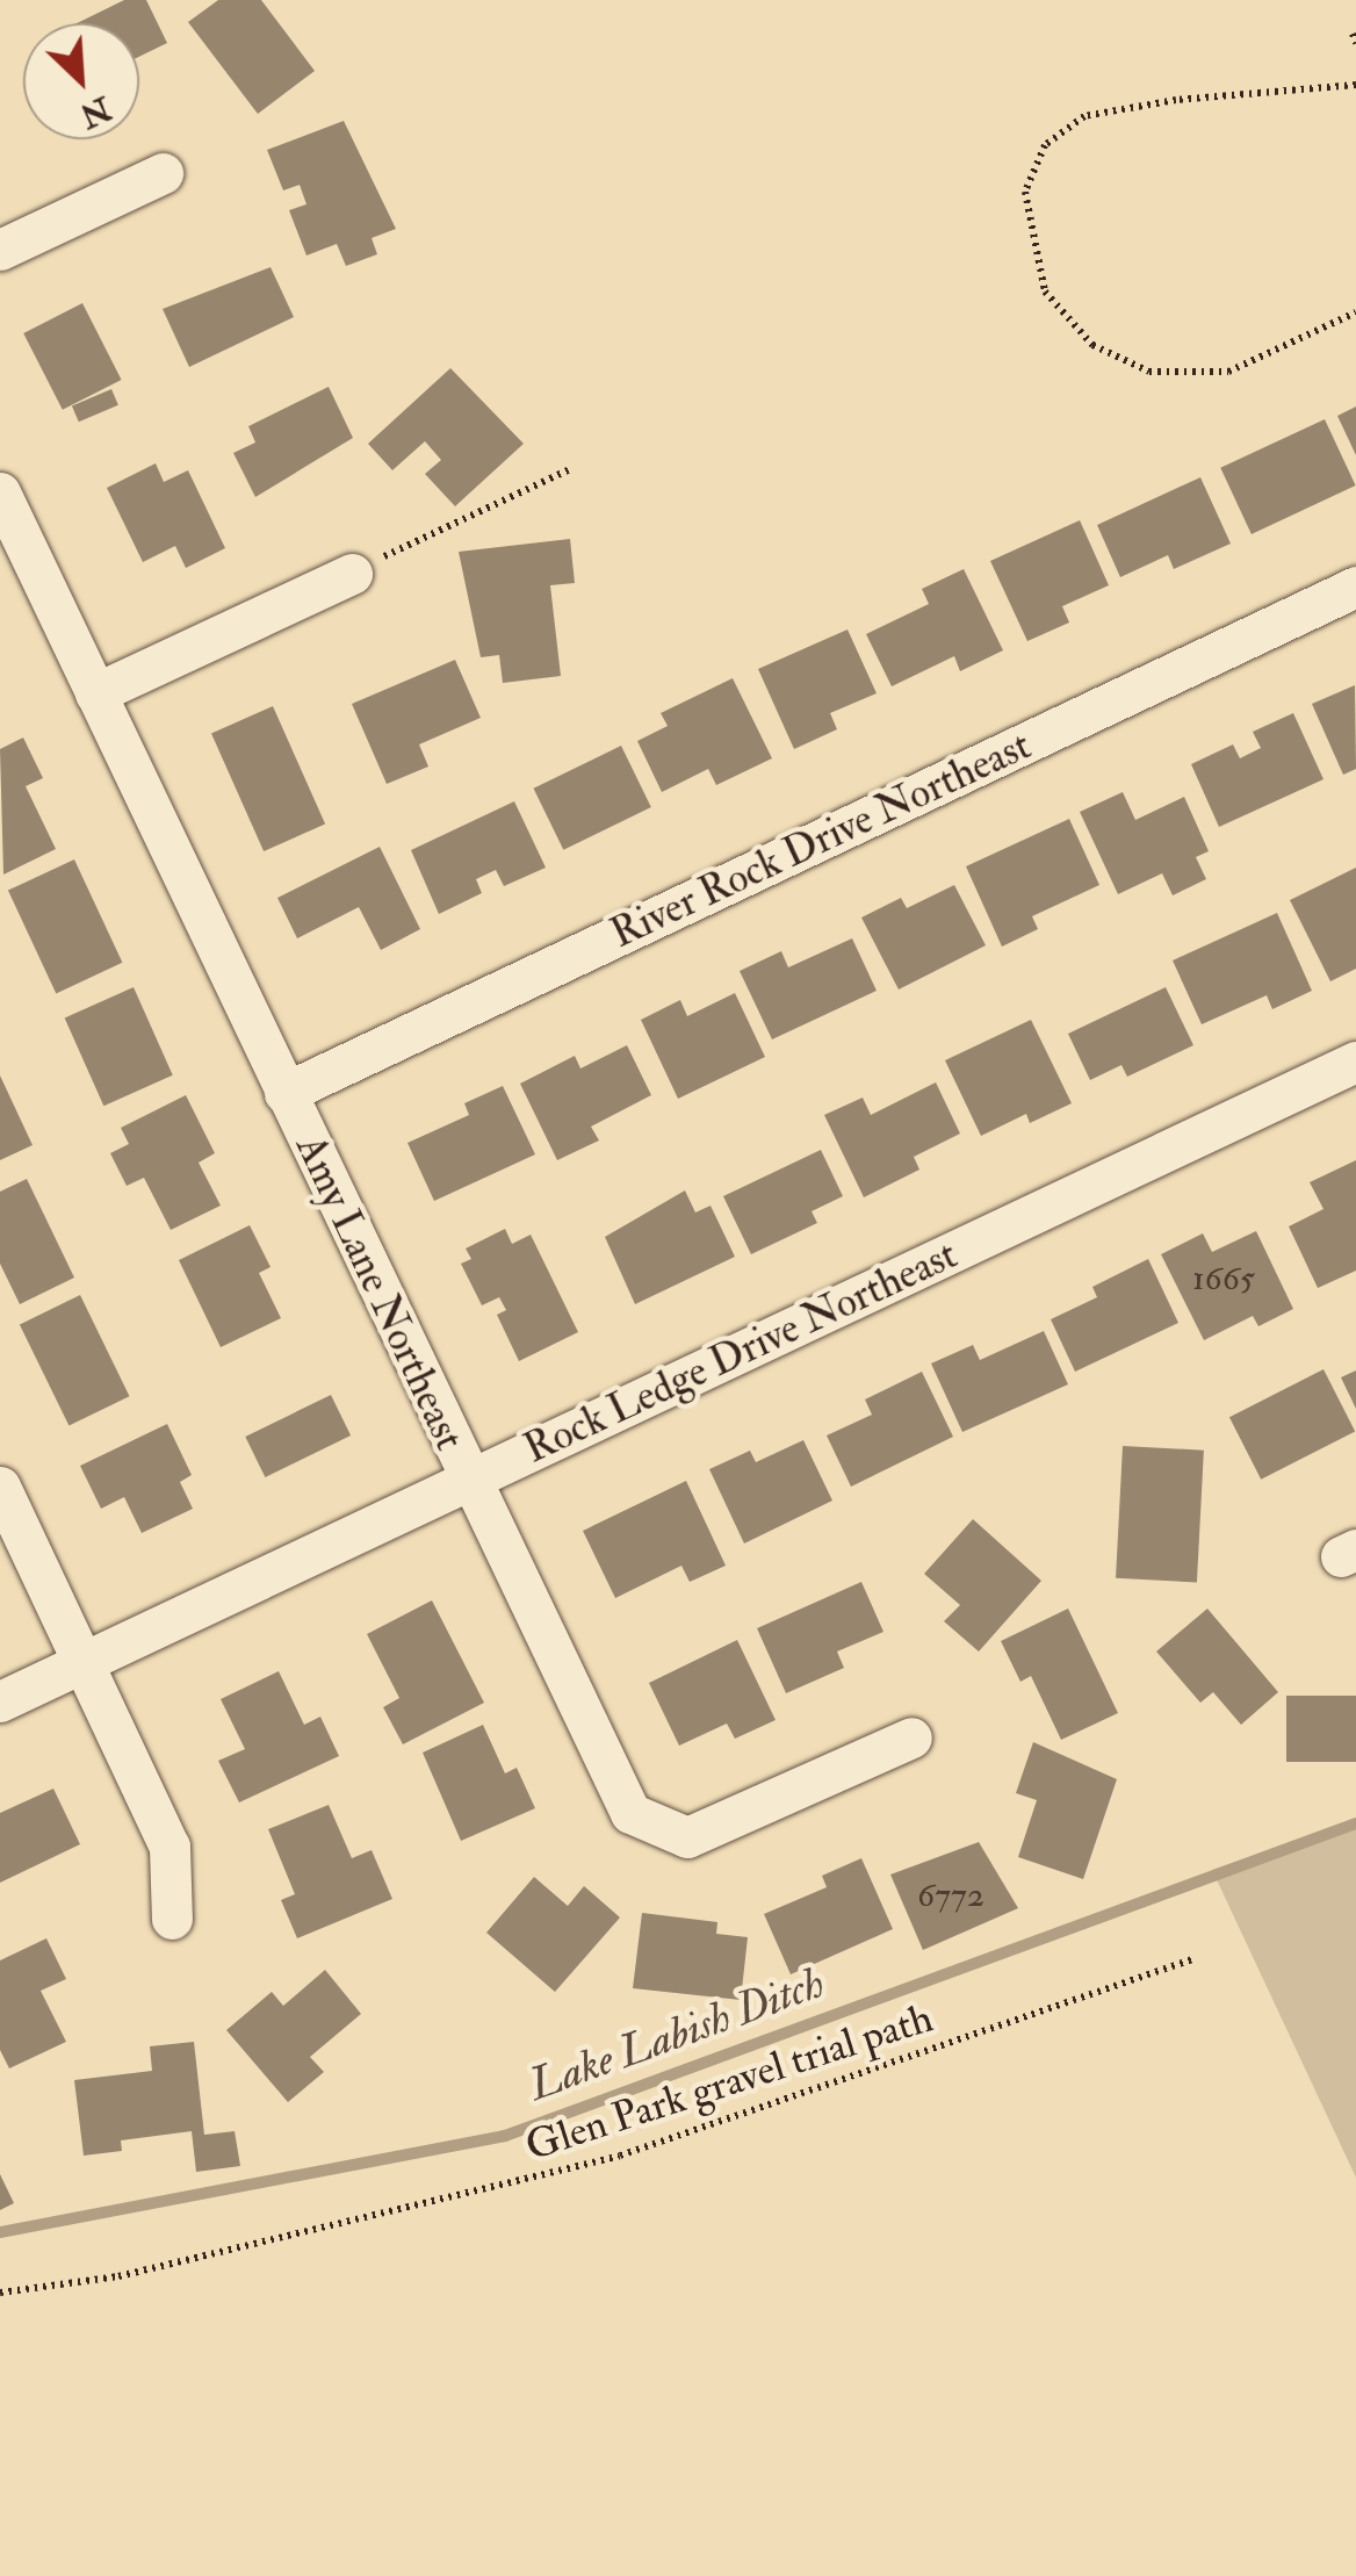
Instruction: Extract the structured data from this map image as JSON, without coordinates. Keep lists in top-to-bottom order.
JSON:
{
  "streets": {
    "street": ["River Rock Drive Northeast", "Amy Lane Northeast", "Rock Ledge Drive Northeast"],
    "path": ["Glen Park gravel trial path"]
  },
  "crossings": [
    ["River Rock Drive Northeast", "Amy Lane Northeast"],
    ["Amy Lane Northeast", "Rock Ledge Drive Northeast"]
  ],
  "water": ["Lake Labish Ditch"],
  "house_numbers": ["1665", "6772"],
  "north": "bottom right"
}
